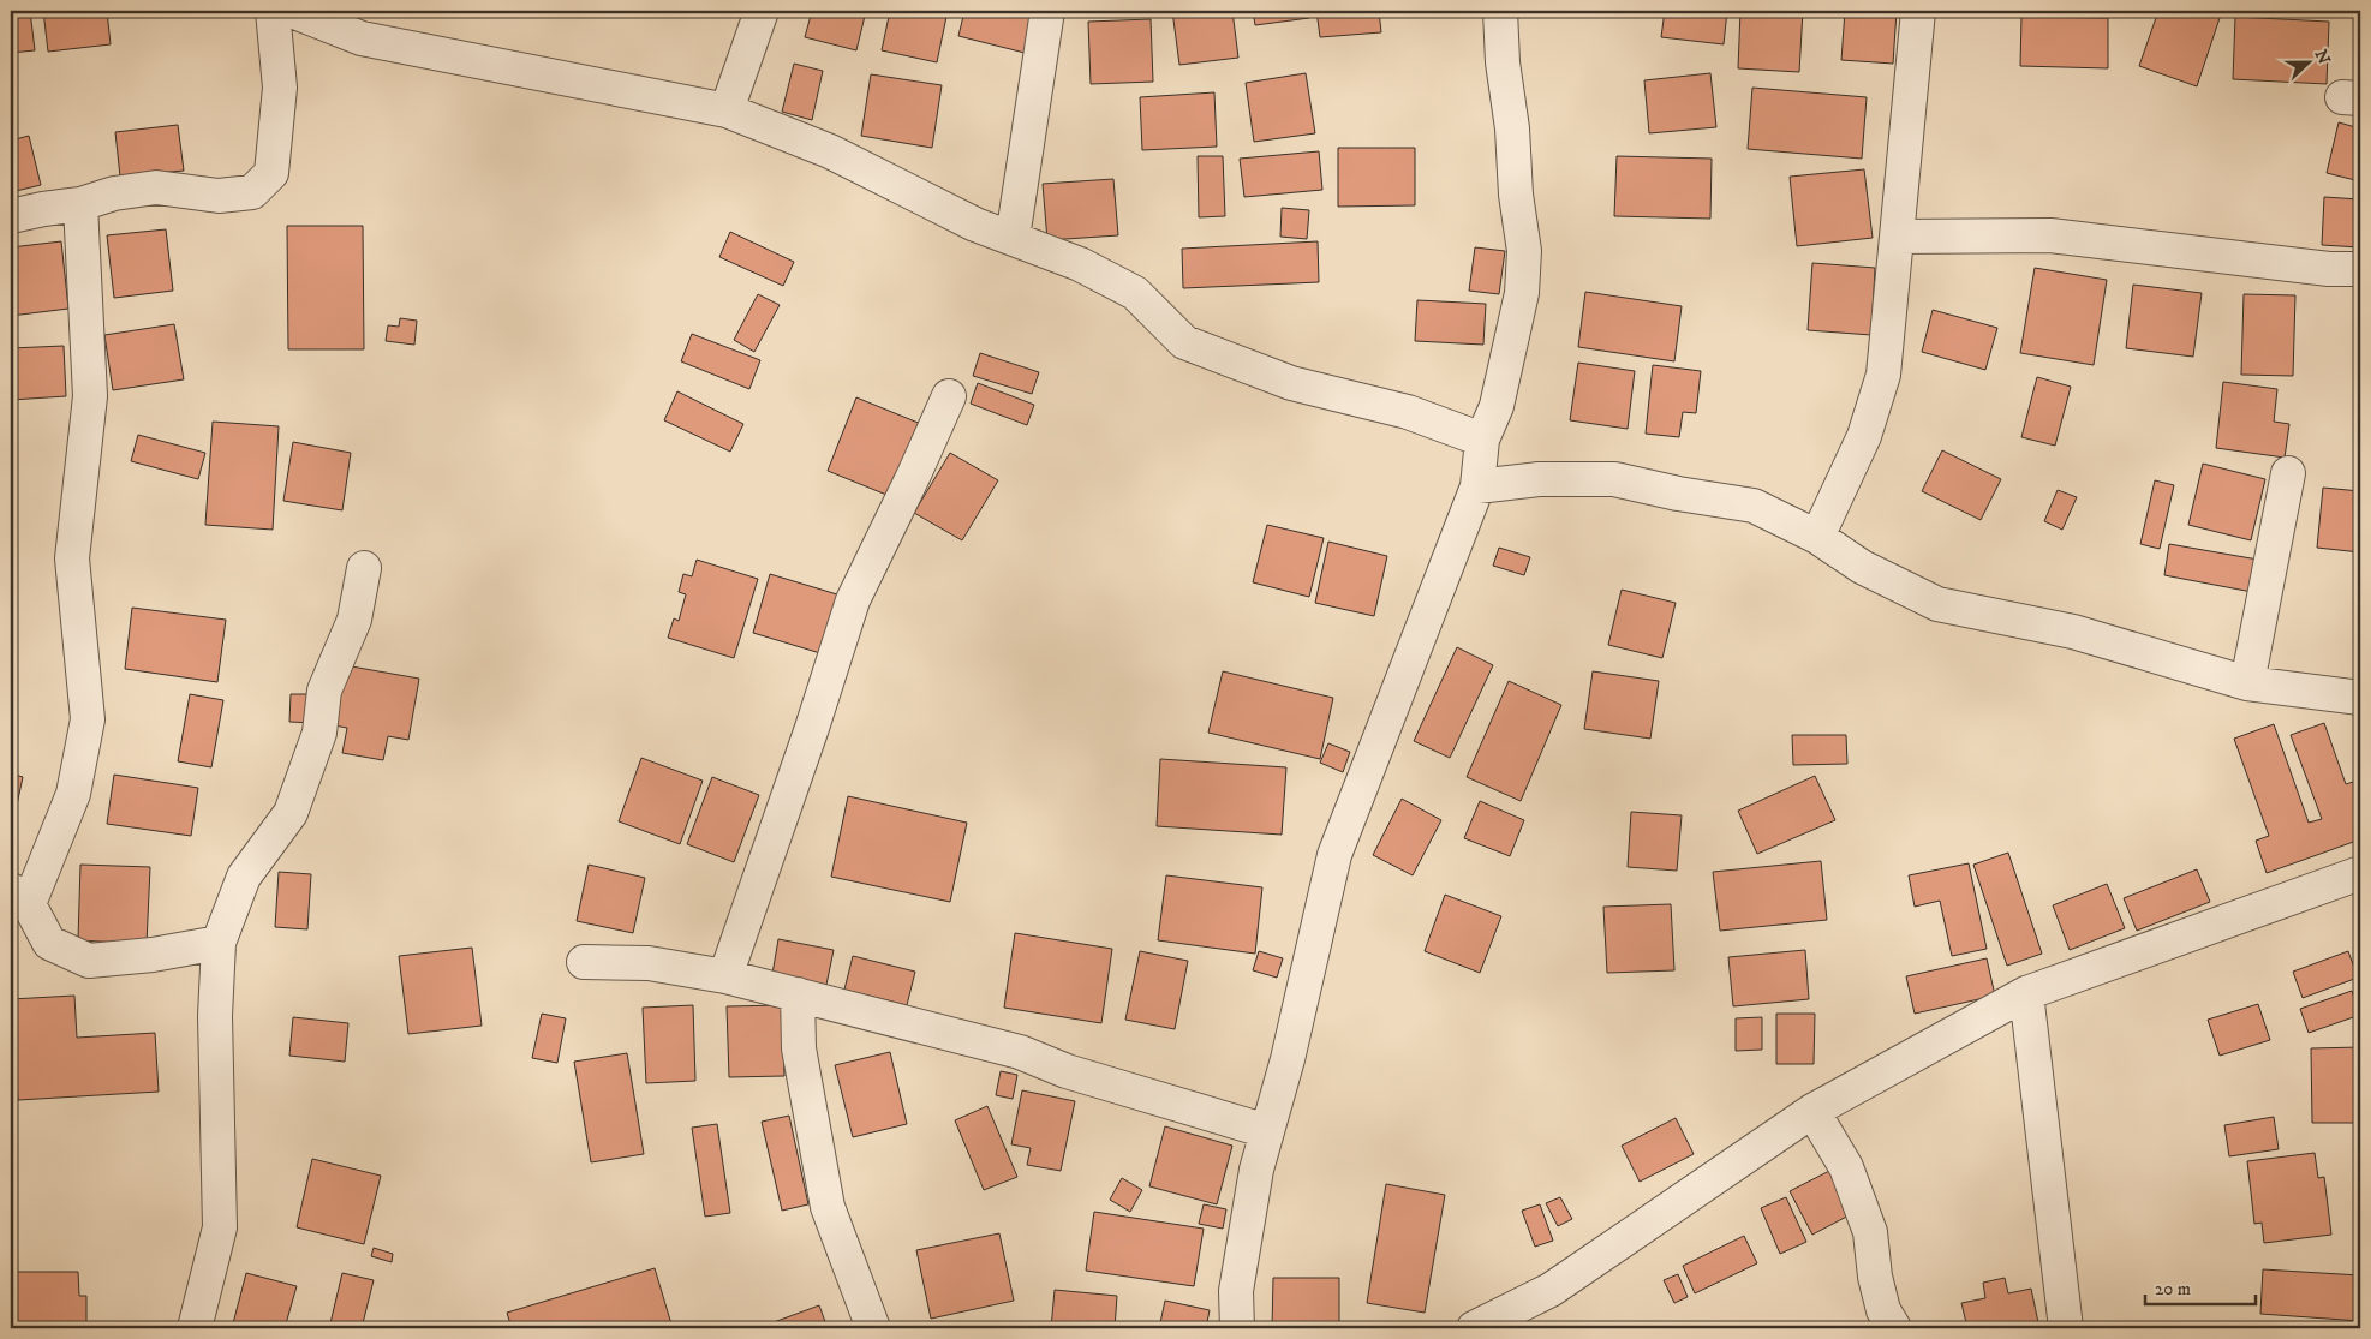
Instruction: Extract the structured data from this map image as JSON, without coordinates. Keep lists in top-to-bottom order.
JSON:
{
  "scale_bar": "20 m",
  "north": "right"
}
